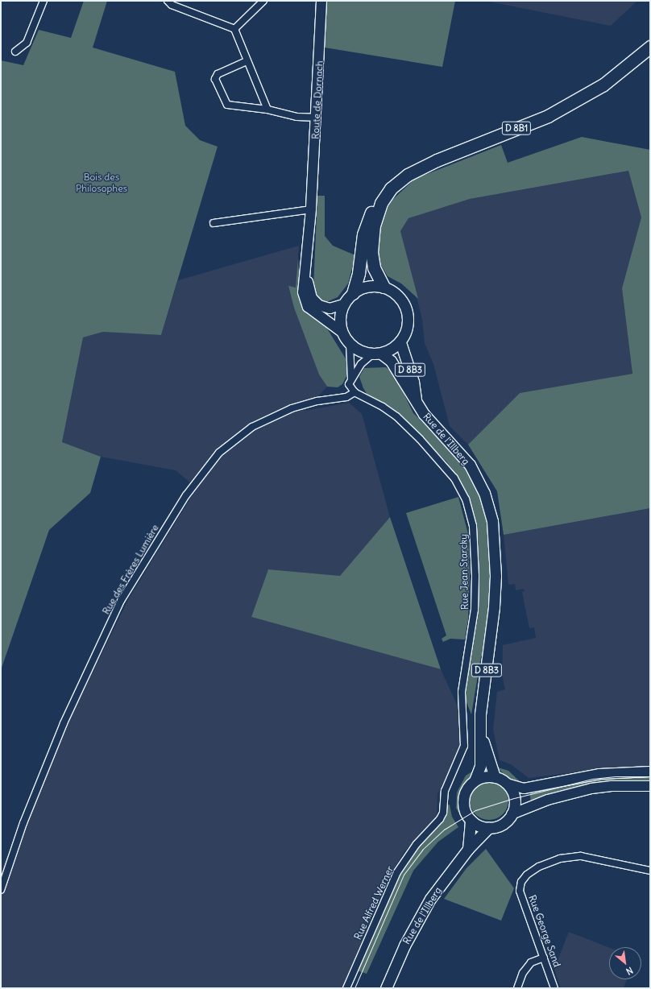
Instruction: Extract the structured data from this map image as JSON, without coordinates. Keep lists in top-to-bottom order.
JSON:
{
  "streets": {
    "highway": ["D 8B1"],
    "main road": ["Route de Dornach", "D 8B3", "Rue de l'Illberg"],
    "street": [
      "Rue des Frères Lumière",
      "Rue Jean Starcky",
      "Rue Alfred Werner",
      "Rue George Sand"
    ]
  },
  "crossings": [
    ["D 8B1", "D 8B3"],
    ["D 8B3", "Rue de l'Illberg"],
    ["Rue des Frères Lumière", "Rue Jean Starcky"],
    ["Rue Jean Starcky", "Rue Alfred Werner"]
  ],
  "parks": ["Bois des Philosophes"],
  "north": "bottom right"
}
